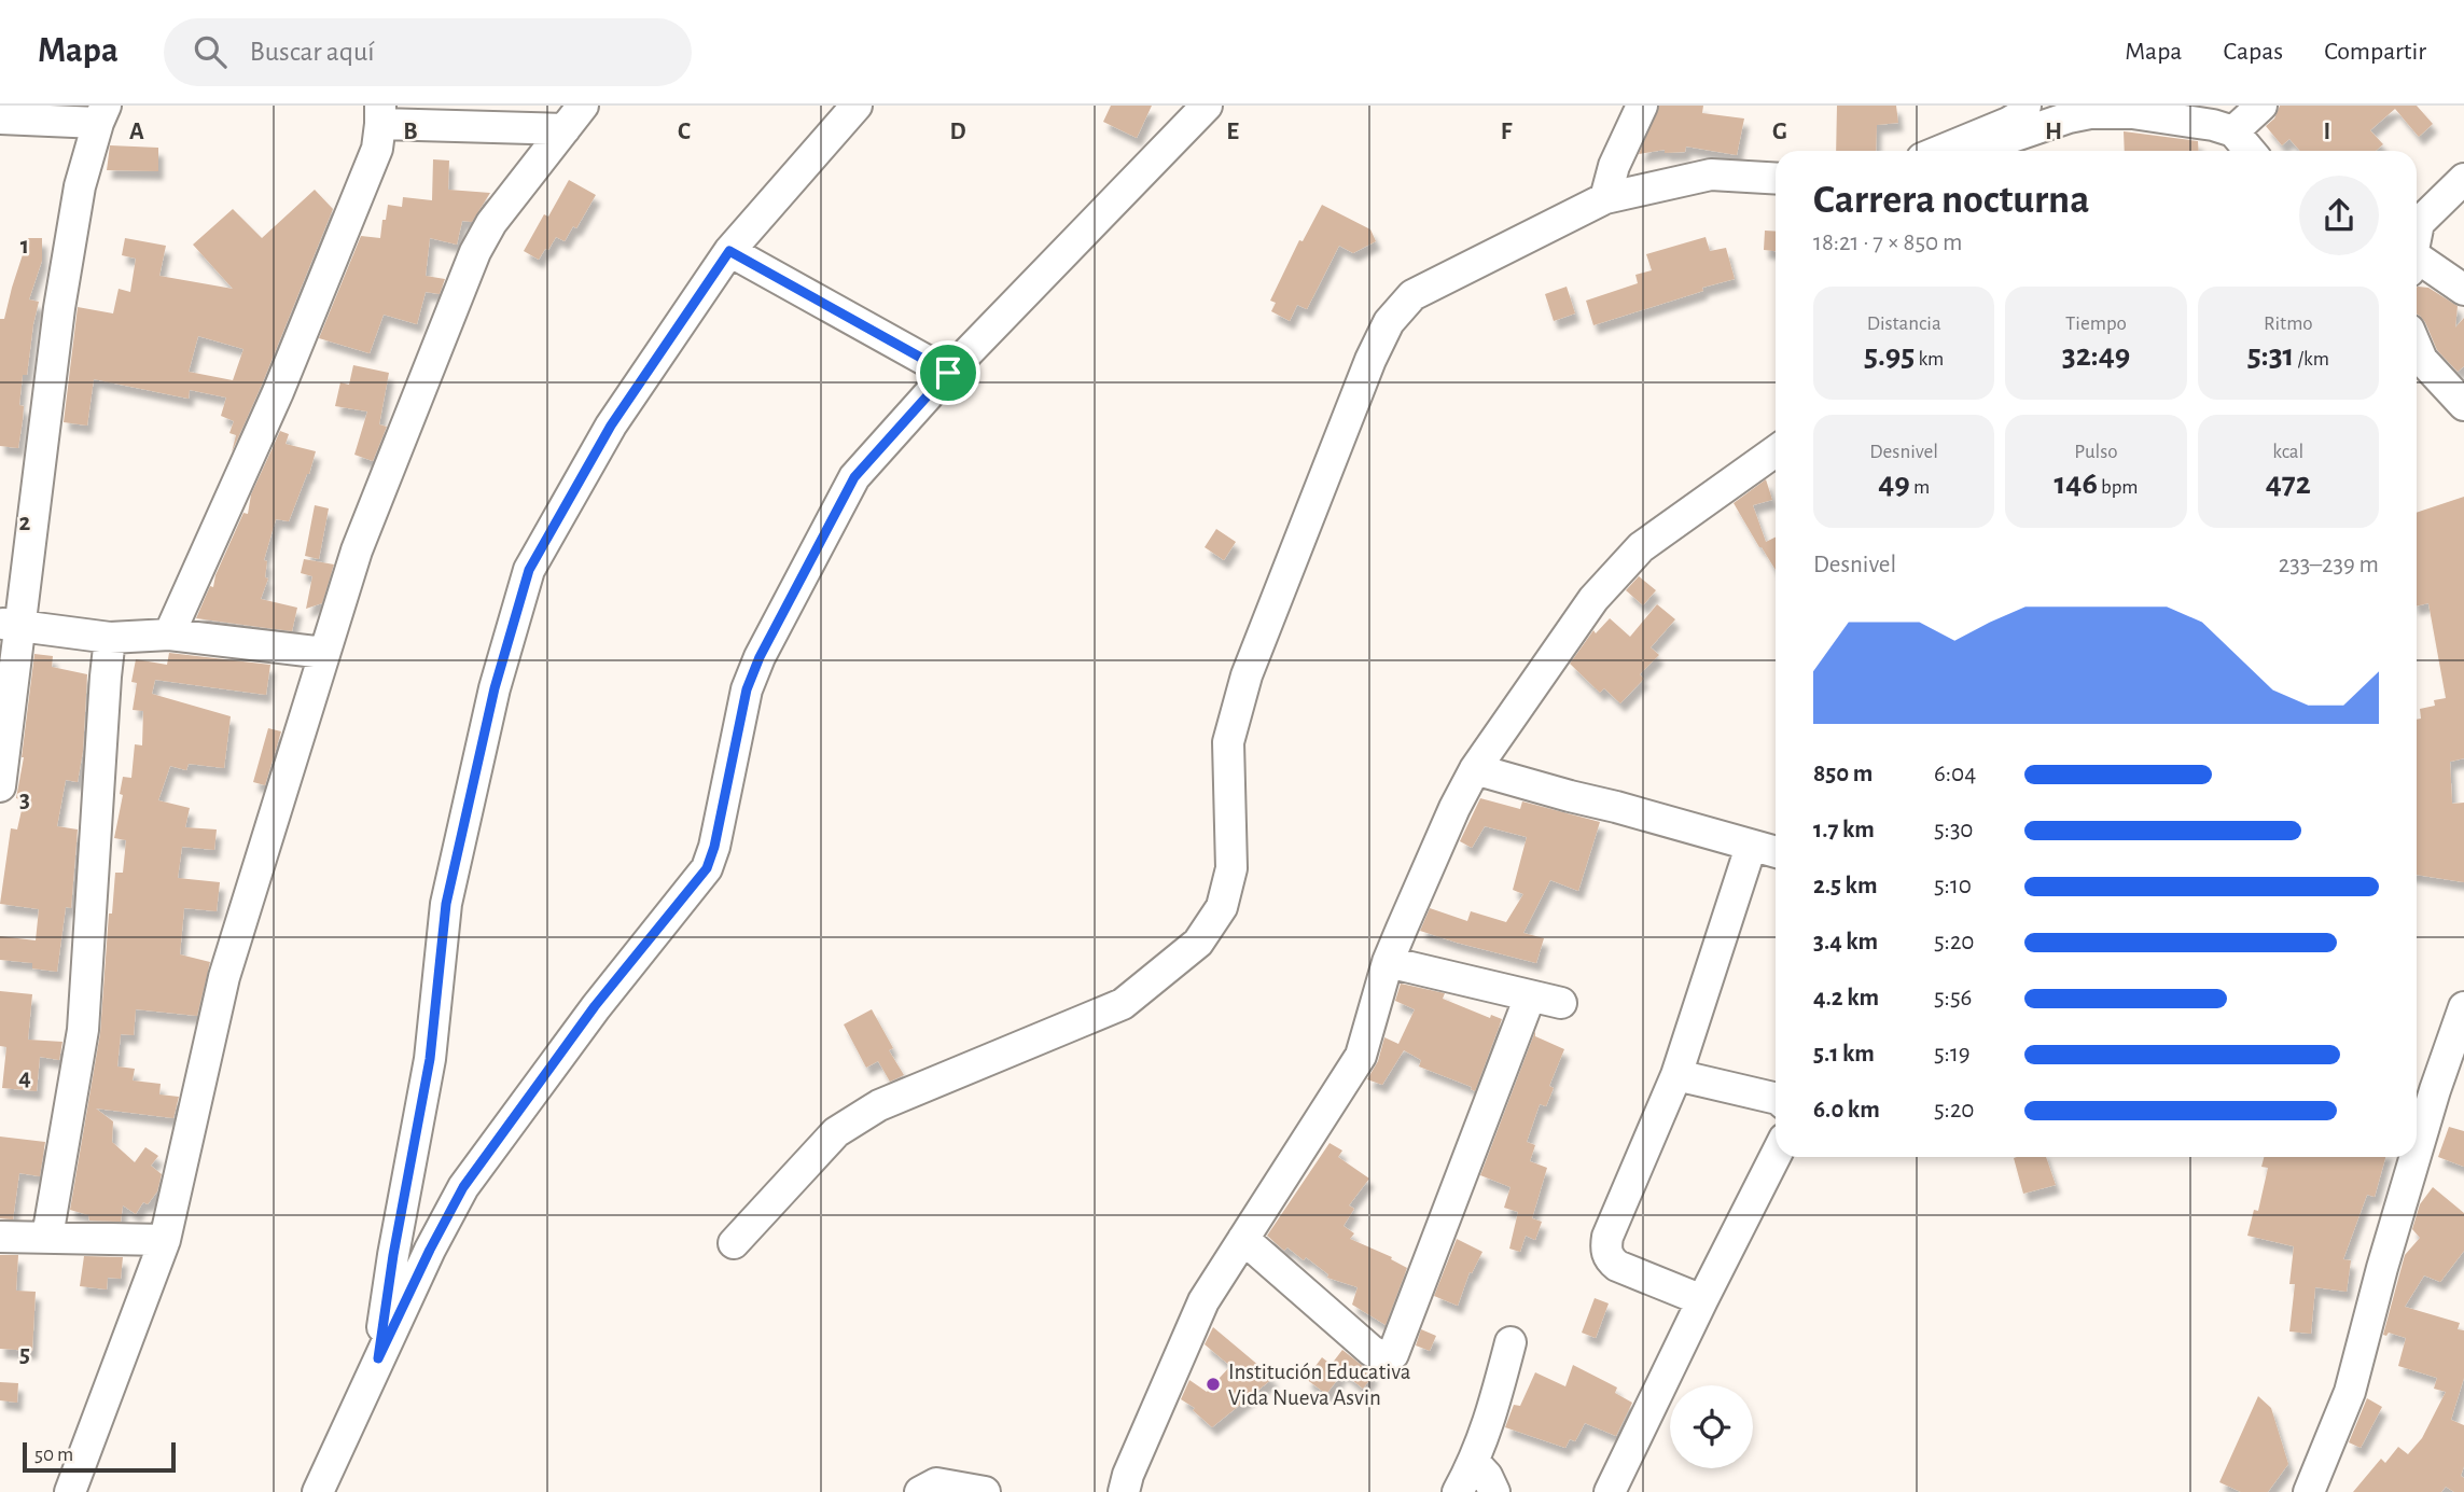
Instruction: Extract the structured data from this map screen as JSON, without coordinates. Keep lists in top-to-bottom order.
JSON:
{
  "places": ["Institución Educativa Vida Nueva Asvin"],
  "scale_bar": "50 m",
  "page": {
    "header": "Mapa",
    "search": "Buscar aquí",
    "nav": ["Mapa", "Capas", "Compartir"],
    "heading": ["Carrera nocturna", "18:21 · 7 × 850 m"],
    "stats": [
      ["Distancia", "5.95 km"],
      ["Tiempo", "32:49"],
      ["Ritmo", "5:31 /km"],
      ["Desnivel", "49 m"],
      ["Pulso", "146 bpm"],
      ["kcal", "472"]
    ],
    "chart": ["Desnivel", "233–239 m"],
    "list": [
      {
        "name": "850 m",
        "note": "6:04"
      },
      {
        "name": "1.7 km",
        "note": "5:30"
      },
      {
        "name": "2.5 km",
        "note": "5:10"
      },
      {
        "name": "3.4 km",
        "note": "5:20"
      },
      {
        "name": "4.2 km",
        "note": "5:56"
      },
      {
        "name": "5.1 km",
        "note": "5:19"
      },
      {
        "name": "6.0 km",
        "note": "5:20"
      }
    ],
    "scale": "50 m"
  },
  "grid": {
    "columns": [
      "A",
      "B",
      "C",
      "D",
      "E",
      "F",
      "G",
      "H",
      "I"
    ],
    "rows": [
      "1",
      "2",
      "3",
      "4",
      "5"
    ]
  }
}
